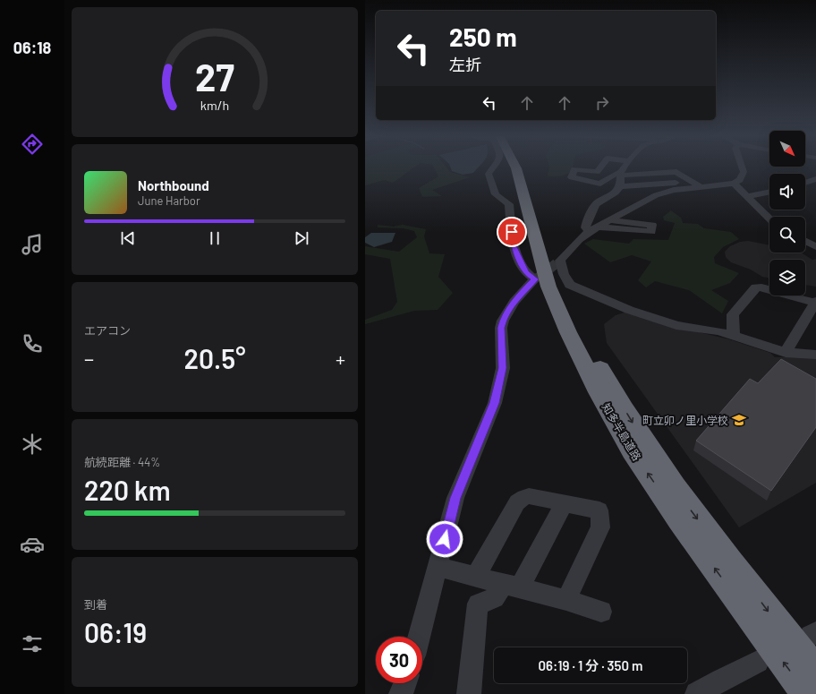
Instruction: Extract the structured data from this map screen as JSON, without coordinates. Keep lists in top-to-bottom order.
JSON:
{
  "streets": {
    "highway": ["知多半島道路"]
  },
  "places": {
    "school or university": ["町立卯ノ里小学校"]
  },
  "north": "bottom right",
  "page": {
    "tabs": "06:18",
    "turn": ["250 m", "左折"],
    "song": ["Northbound", "June Harbor"],
    "tile": [
      "エアコン",
      ["航続距離 · 44%", "220 km"],
      ["到着", "06:19"]
    ],
    "heat": ["−", "20.5°", "+"],
    "limit": "30",
    "trip": "06:19 · 1 分 · 350 m",
    "gauge": ["27", "km/h"]
  }
}
